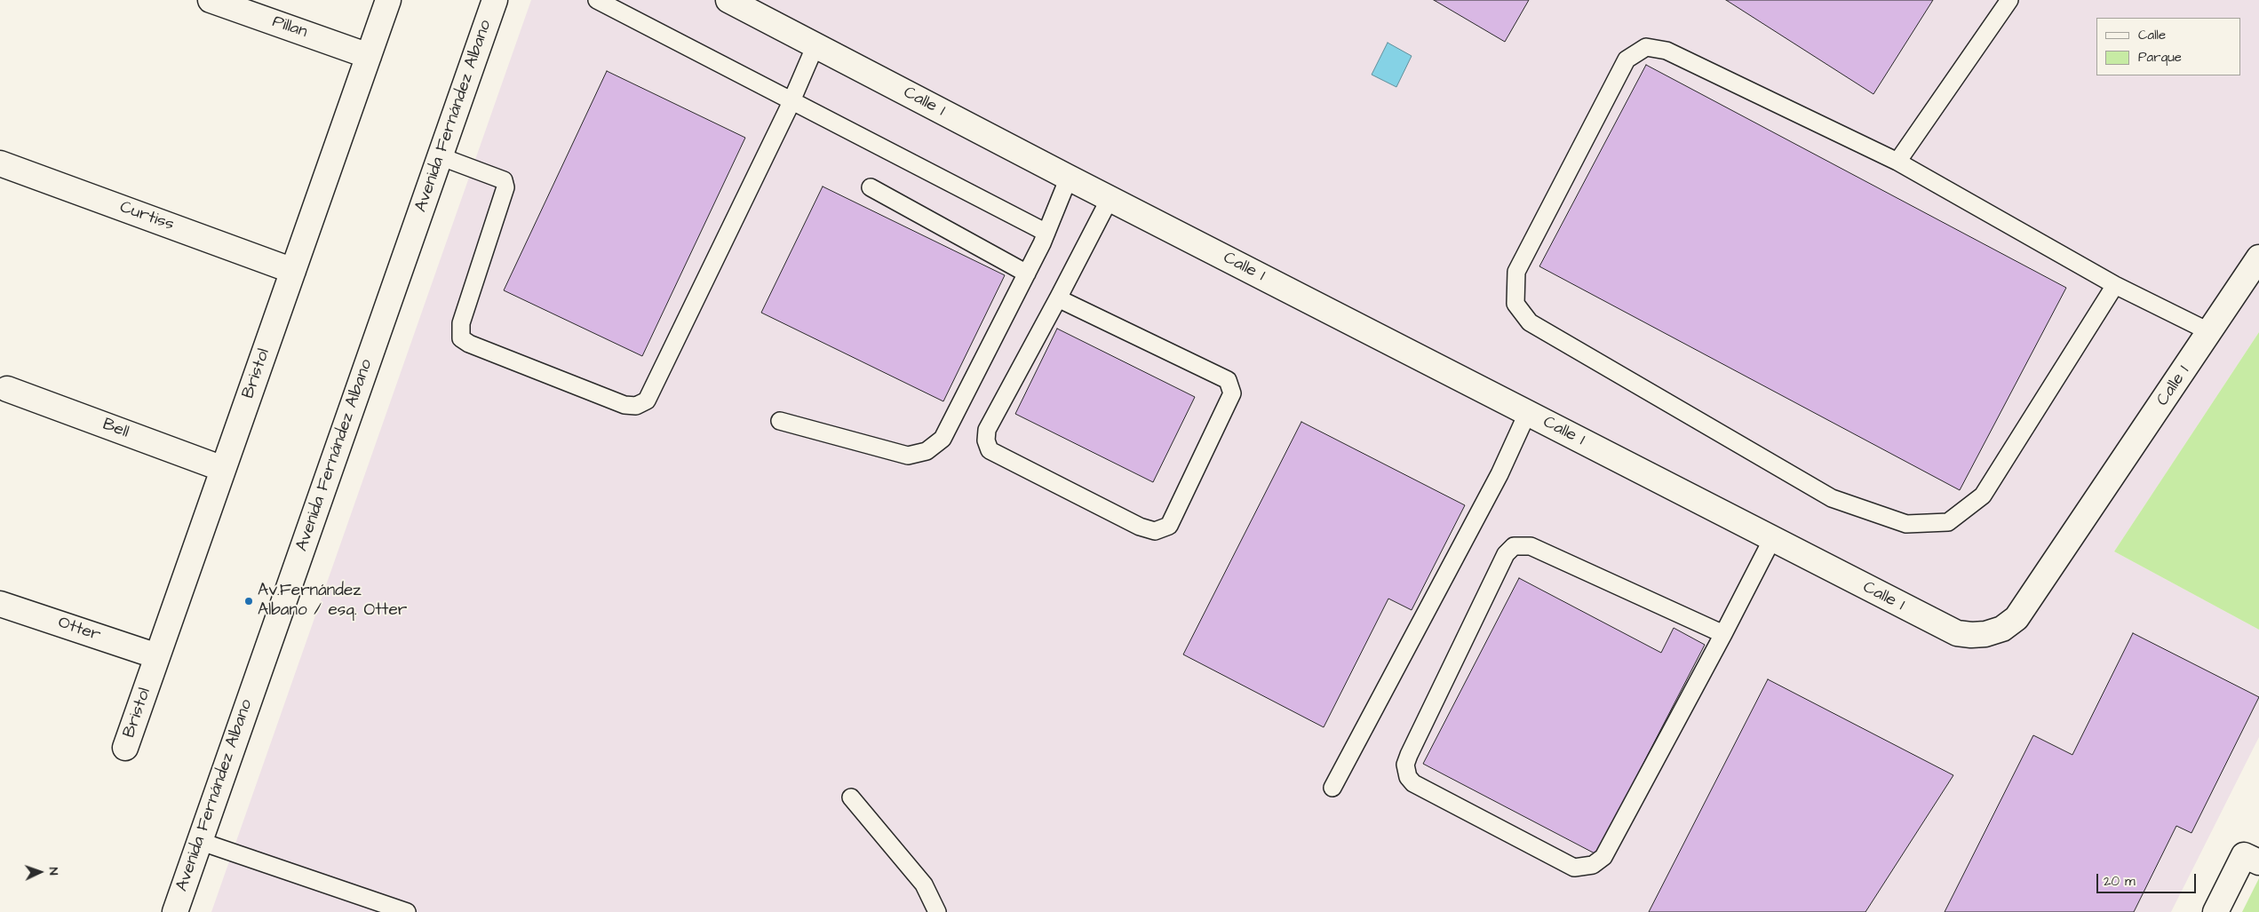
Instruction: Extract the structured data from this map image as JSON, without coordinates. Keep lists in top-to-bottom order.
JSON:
{
  "streets": {
    "street": [
      "Pillan",
      "Calle 1",
      "Avenida Fernández Albano",
      "Curtiss",
      "Bristol",
      "Bell",
      "Otter"
    ]
  },
  "crossings": [
    ["Pillan", "Bristol"],
    ["Curtiss", "Bristol"],
    ["Bristol", "Bell"],
    ["Bristol", "Otter"]
  ],
  "places": ["Av.Fernández Albano / esq. Otter"],
  "legend": ["Calle", "Parque"],
  "scale_bar": "20 m",
  "north": "right"
}
